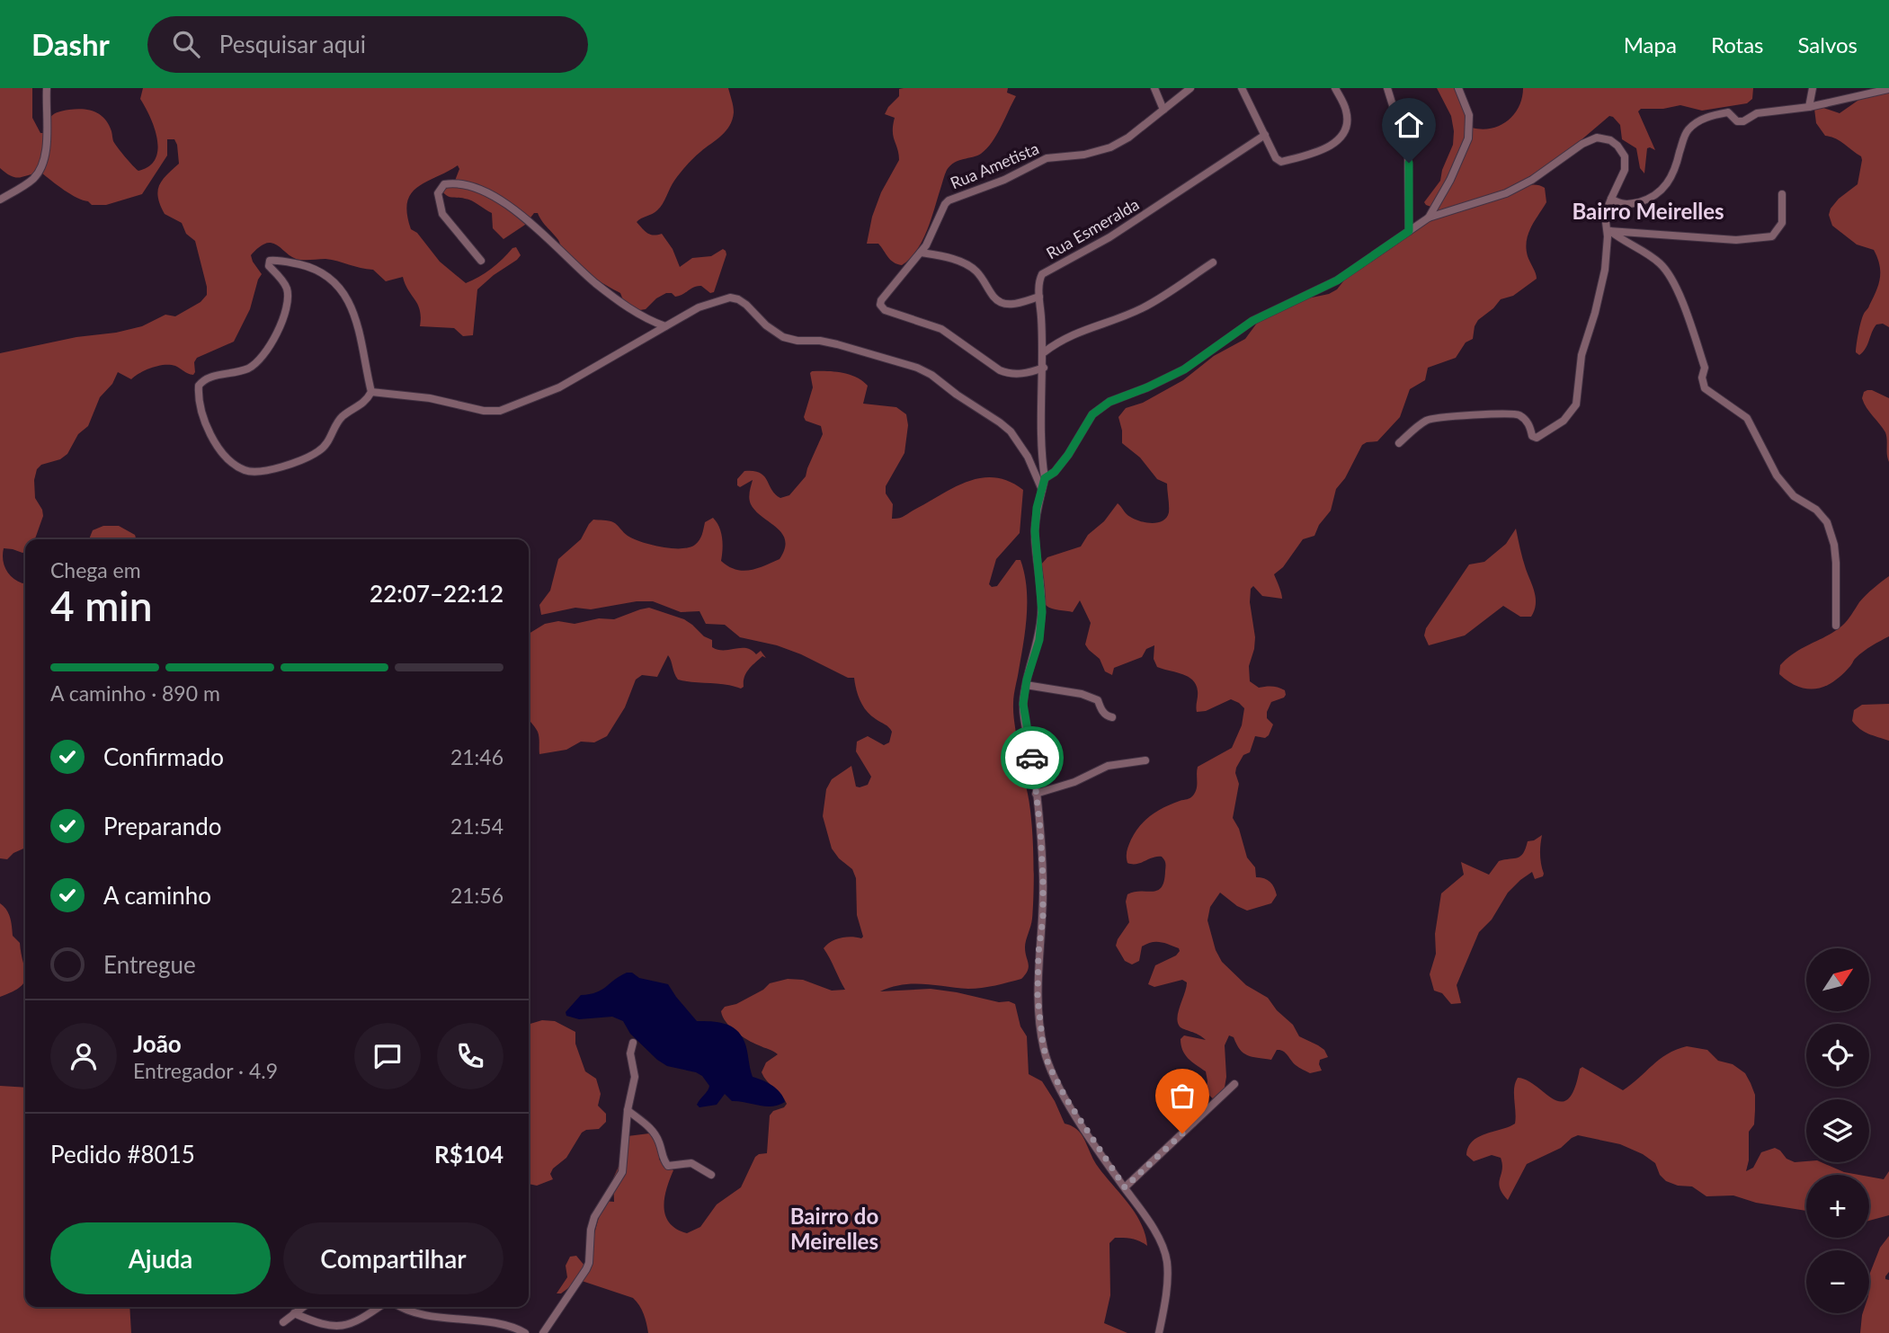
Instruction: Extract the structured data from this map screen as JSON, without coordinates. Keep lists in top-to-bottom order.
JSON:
{
  "streets": {
    "street": ["Rua Ametista", "Rua Esmeralda"]
  },
  "crossings": [
    ["Rua Ametista", "Rua Esmeralda"]
  ],
  "districts": ["Bairro Meirelles", "Bairro do Meirelles"],
  "north": "top right",
  "page": {
    "header": "Dashr",
    "search": "Pesquisar aqui",
    "nav": ["Mapa", "Rotas", "Salvos"],
    "heading": ["4 min", "Chega em", "22:07–22:12"],
    "panel": [
      "João",
      "Entregador · 4.9",
      "Pedido #8015",
      "R$104"
    ],
    "bar": "A caminho · 890 m",
    "list": [
      ["Confirmado", "21:46"],
      ["Preparando", "21:54"],
      ["A caminho", "21:56"],
      "Entregue"
    ],
    "map_buttons": ["+", "−"],
    "buttons": ["Ajuda", "Compartilhar"]
  }
}
